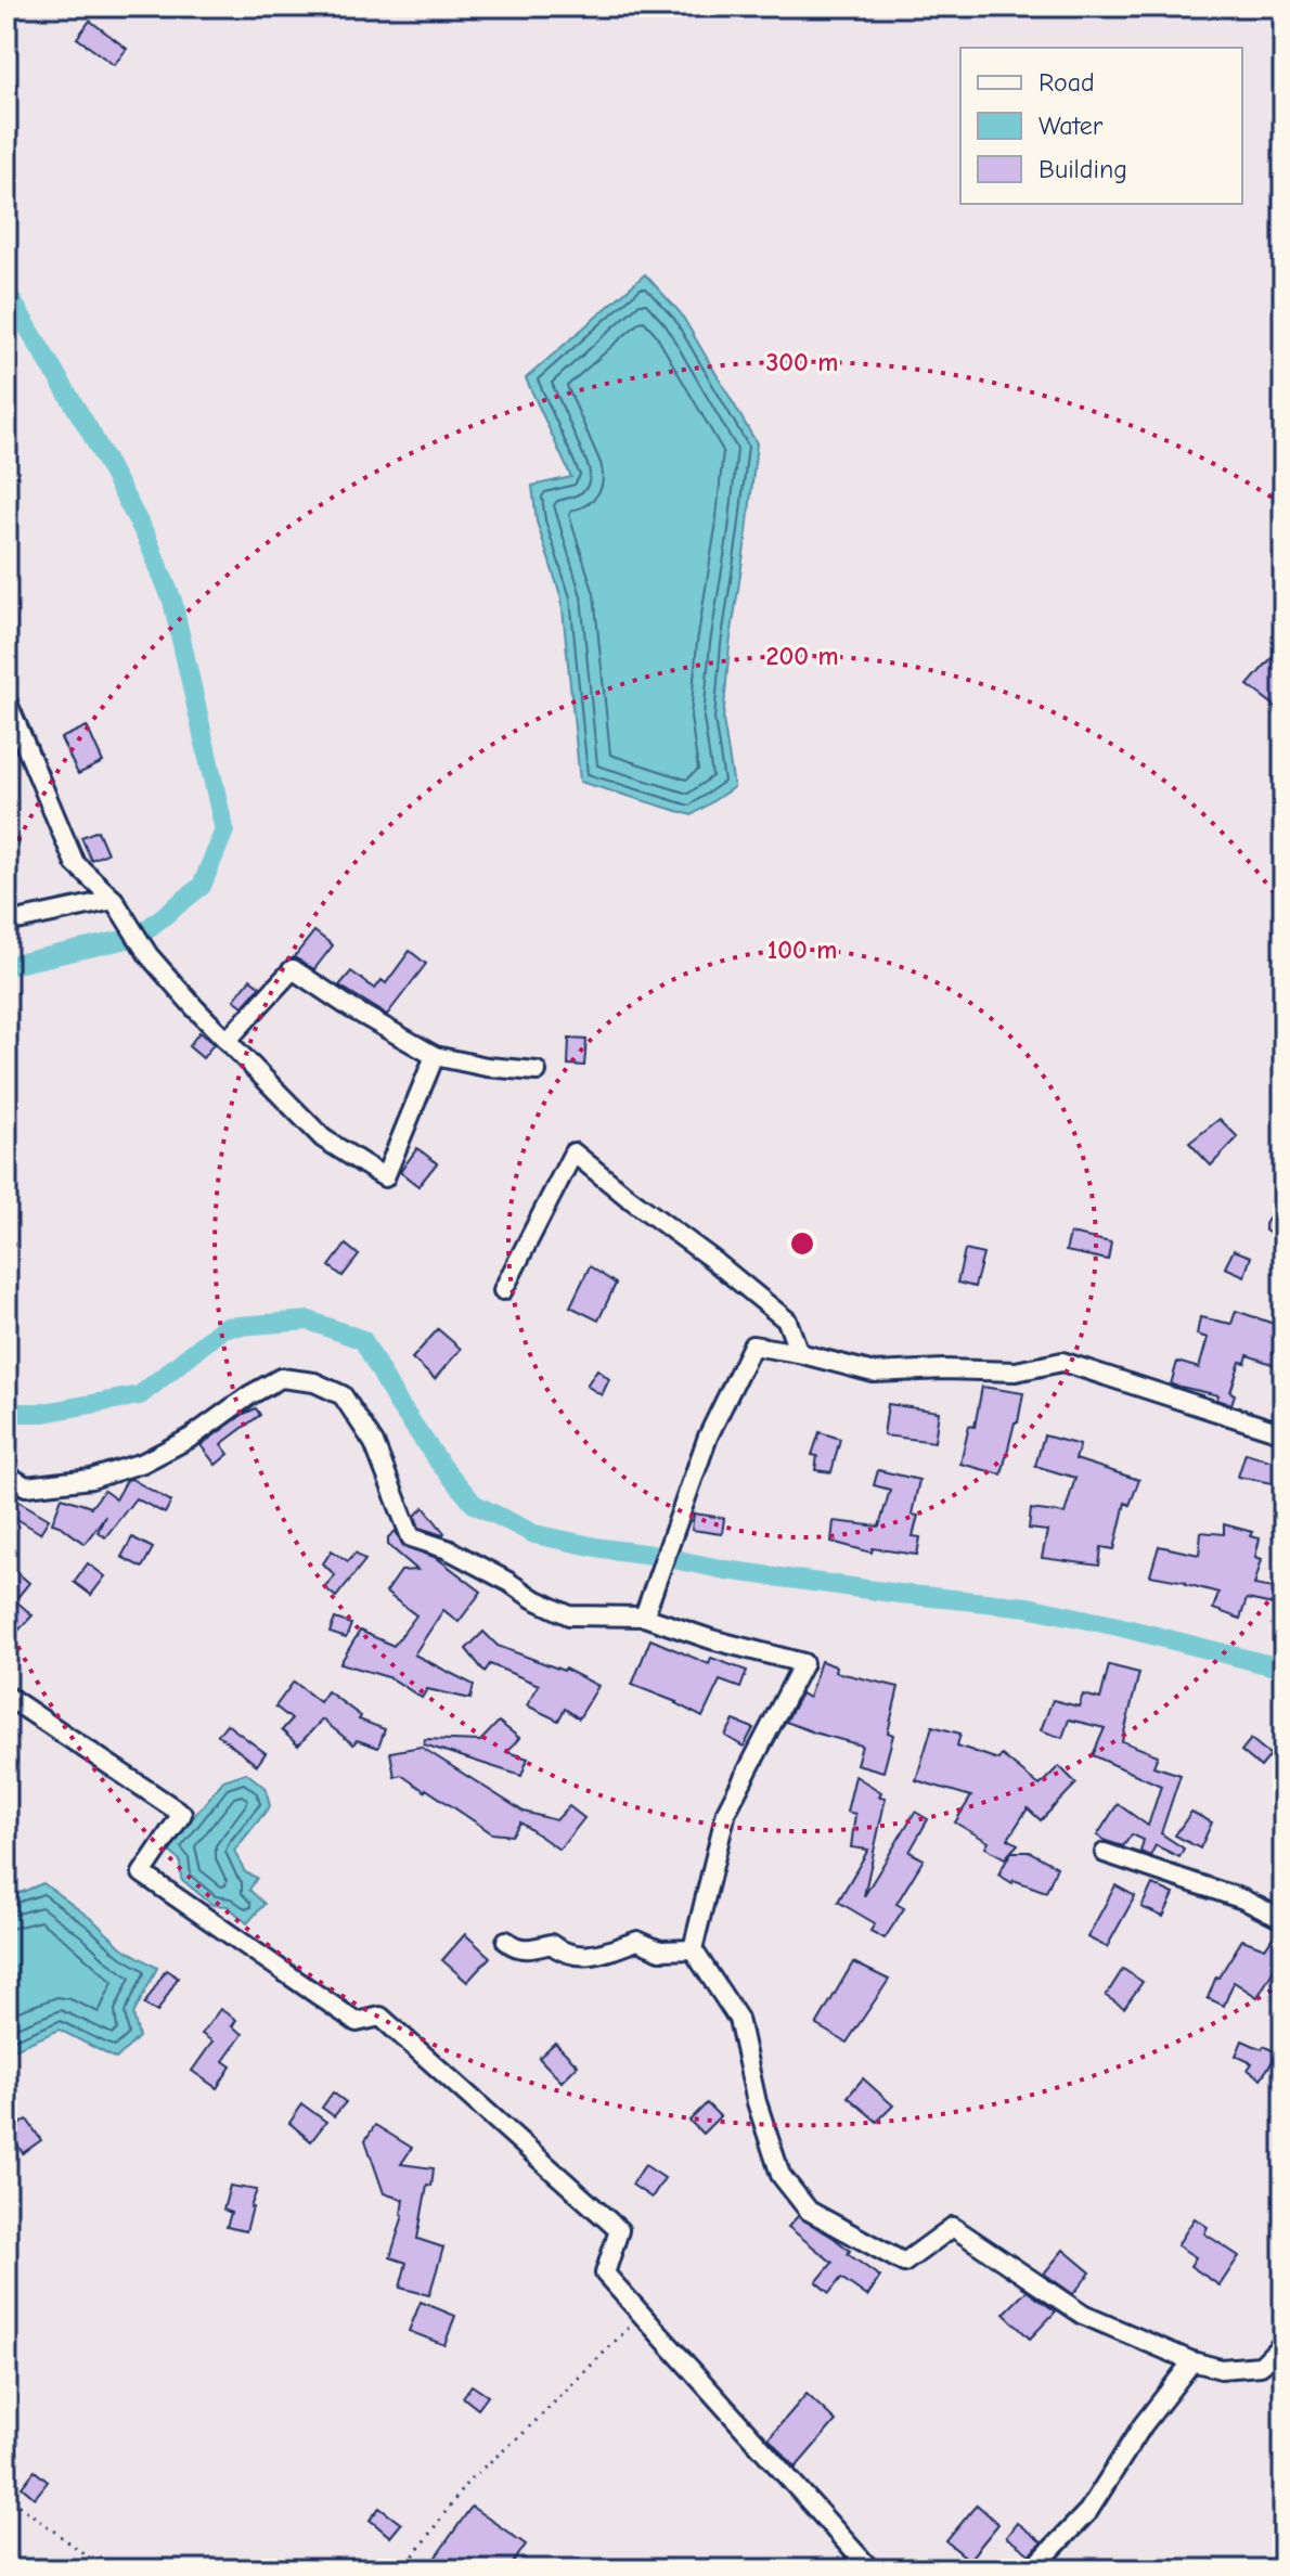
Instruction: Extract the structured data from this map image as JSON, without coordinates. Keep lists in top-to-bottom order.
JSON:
{
  "legend": ["Road", "Water", "Building"],
  "rings": ["300 m", "200 m", "100 m"]
}
